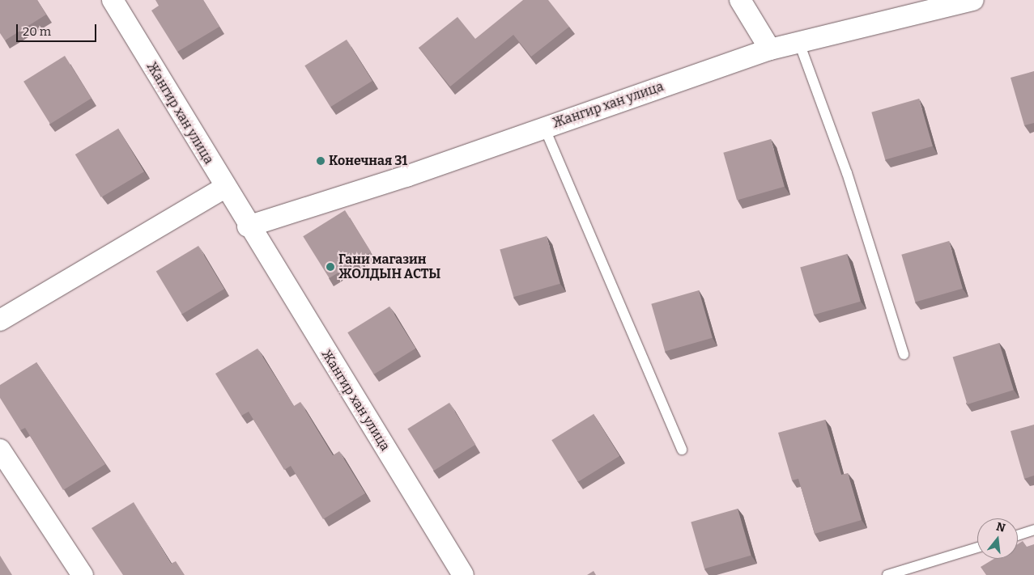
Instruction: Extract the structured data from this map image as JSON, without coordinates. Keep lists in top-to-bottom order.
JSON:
{
  "streets": {
    "street": ["Жангир хан улица"]
  },
  "places": ["Конечная 31", "Гани магазин ЖОЛДЫН АСТЫ"],
  "scale_bar": "20 m",
  "north": "top"
}
